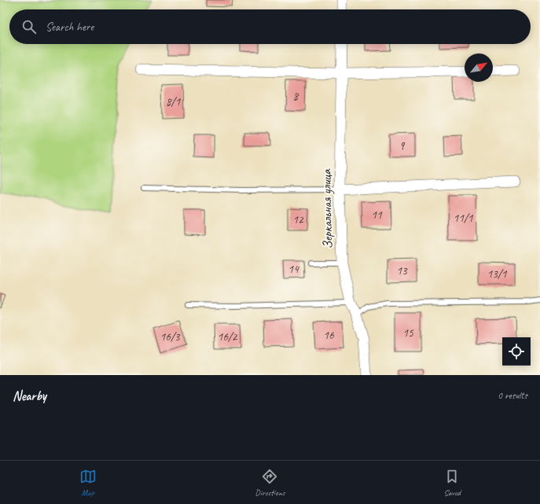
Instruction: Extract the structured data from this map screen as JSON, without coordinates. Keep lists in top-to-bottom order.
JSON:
{
  "streets": {
    "street": ["Зеркальная улица"]
  },
  "house_numbers": [
    "8",
    "8/1",
    "9",
    "11",
    "11/1",
    "12",
    "14",
    "13",
    "13/1",
    "15",
    "16",
    "16/3",
    "16/2"
  ],
  "north": "top right",
  "page": {
    "search": "Search here",
    "heading": ["Nearby", "0 results"],
    "nav": ["Map", "Directions", "Saved"]
  }
}
